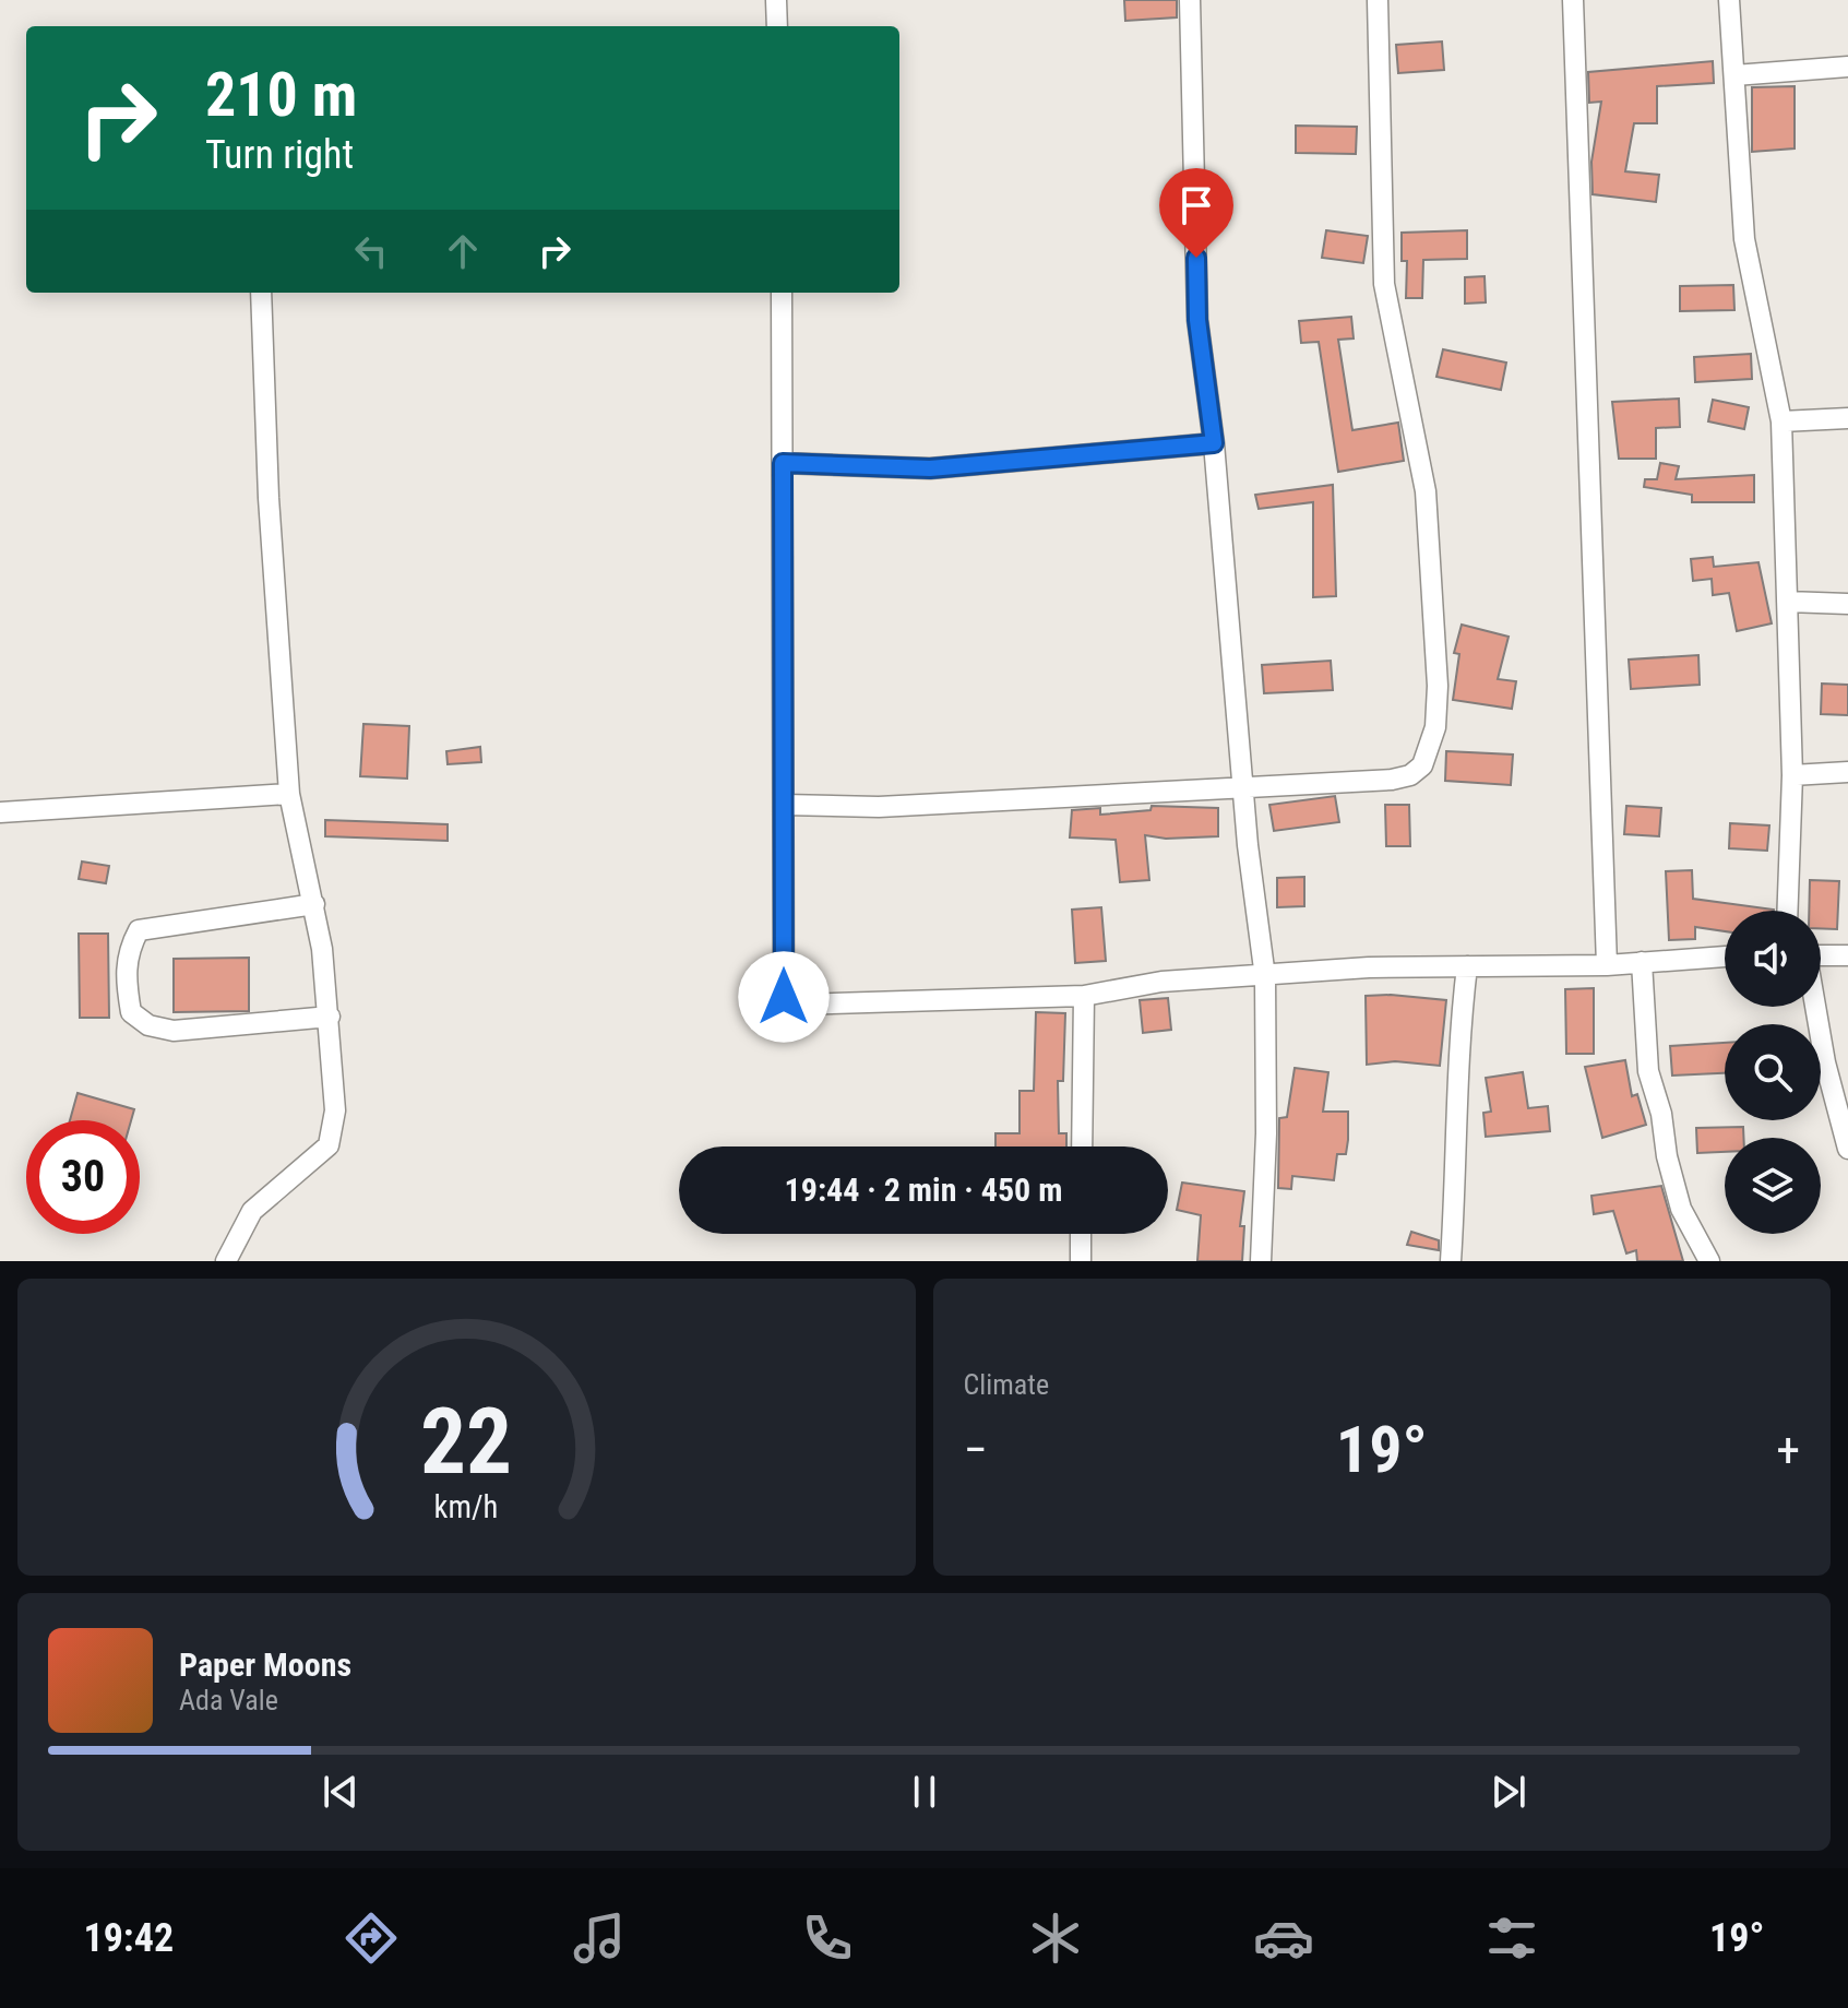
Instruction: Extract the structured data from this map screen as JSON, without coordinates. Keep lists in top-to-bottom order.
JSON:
{
  "page": {
    "turn": ["210 m", "Turn right"],
    "limit": "30",
    "trip": "19:44 · 2 min · 450 m",
    "tile": "Climate",
    "heat": ["−", "19°", "+"],
    "song": ["Paper Moons", "Ada Vale"],
    "tabs": ["19:42", "19°"],
    "gauge": ["22", "km/h"]
  }
}
